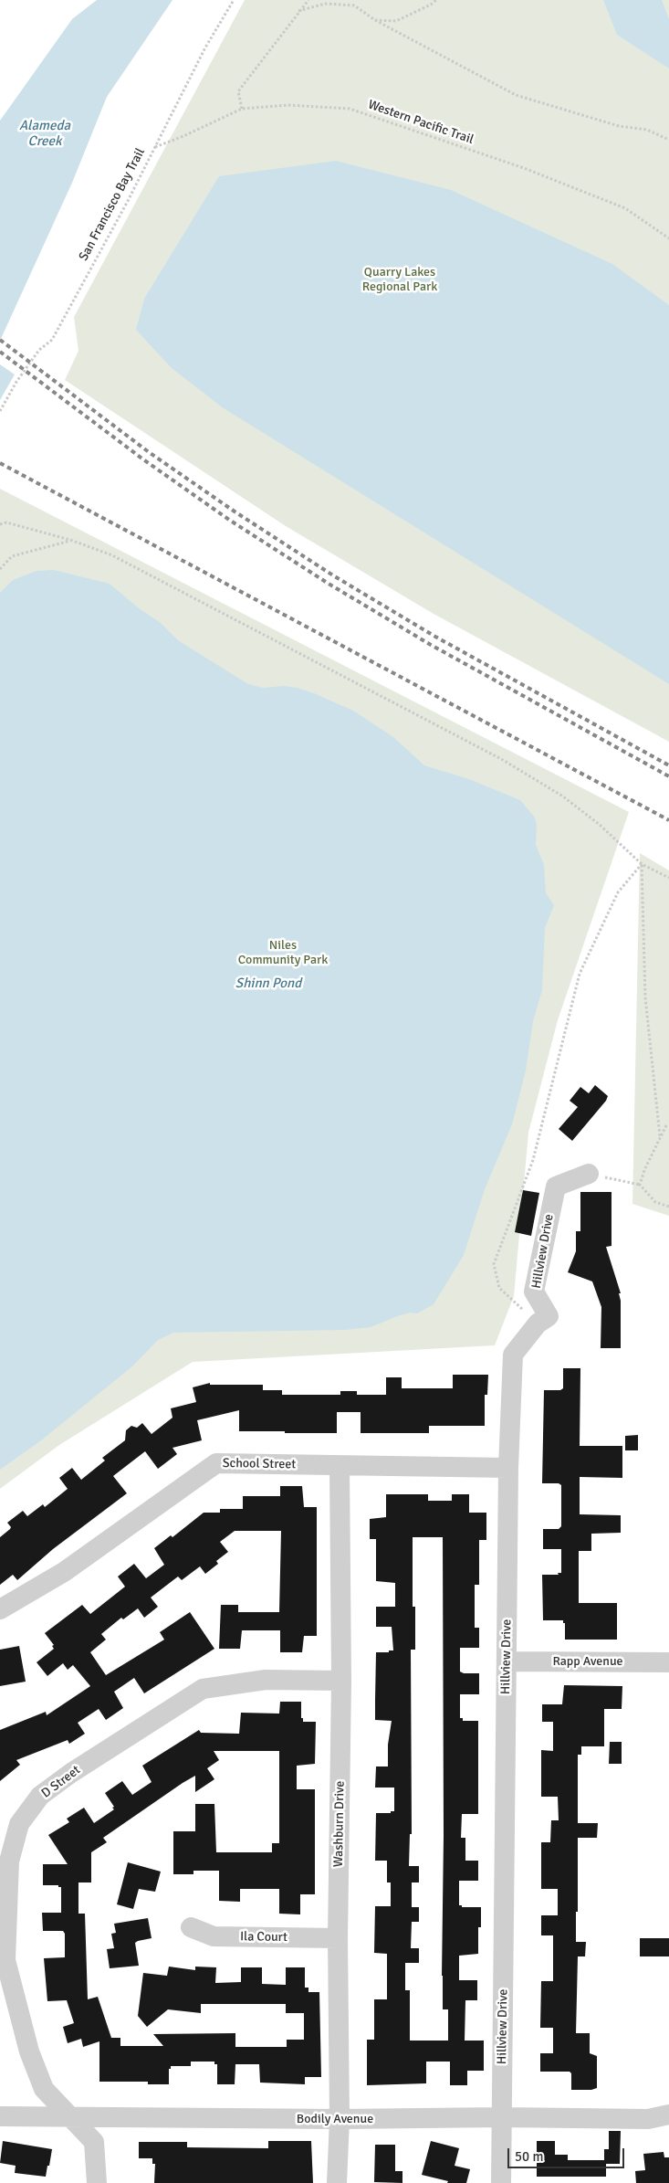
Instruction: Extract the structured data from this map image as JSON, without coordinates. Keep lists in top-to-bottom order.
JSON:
{
  "streets": {
    "street": [
      "Hillview Drive",
      "School Street",
      "Rapp Avenue",
      "D Street",
      "Washburn Drive",
      "Ila Court",
      "Bodily Avenue"
    ],
    "path": ["Western Pacific Trail", "San Francisco Bay Trail"]
  },
  "crossings": [
    ["Western Pacific Trail", "San Francisco Bay Trail"],
    ["Hillview Drive", "School Street"],
    ["Hillview Drive", "Rapp Avenue"],
    ["Hillview Drive", "Bodily Avenue"],
    ["School Street", "Washburn Drive"],
    ["D Street", "Washburn Drive"],
    ["D Street", "Bodily Avenue"],
    ["Washburn Drive", "Ila Court"],
    ["Washburn Drive", "Bodily Avenue"]
  ],
  "water": ["Alameda Creek", "Shinn Pond"],
  "parks": ["Quarry Lakes Regional Park", "Niles Community Park"],
  "scale_bar": "50 m"
}
